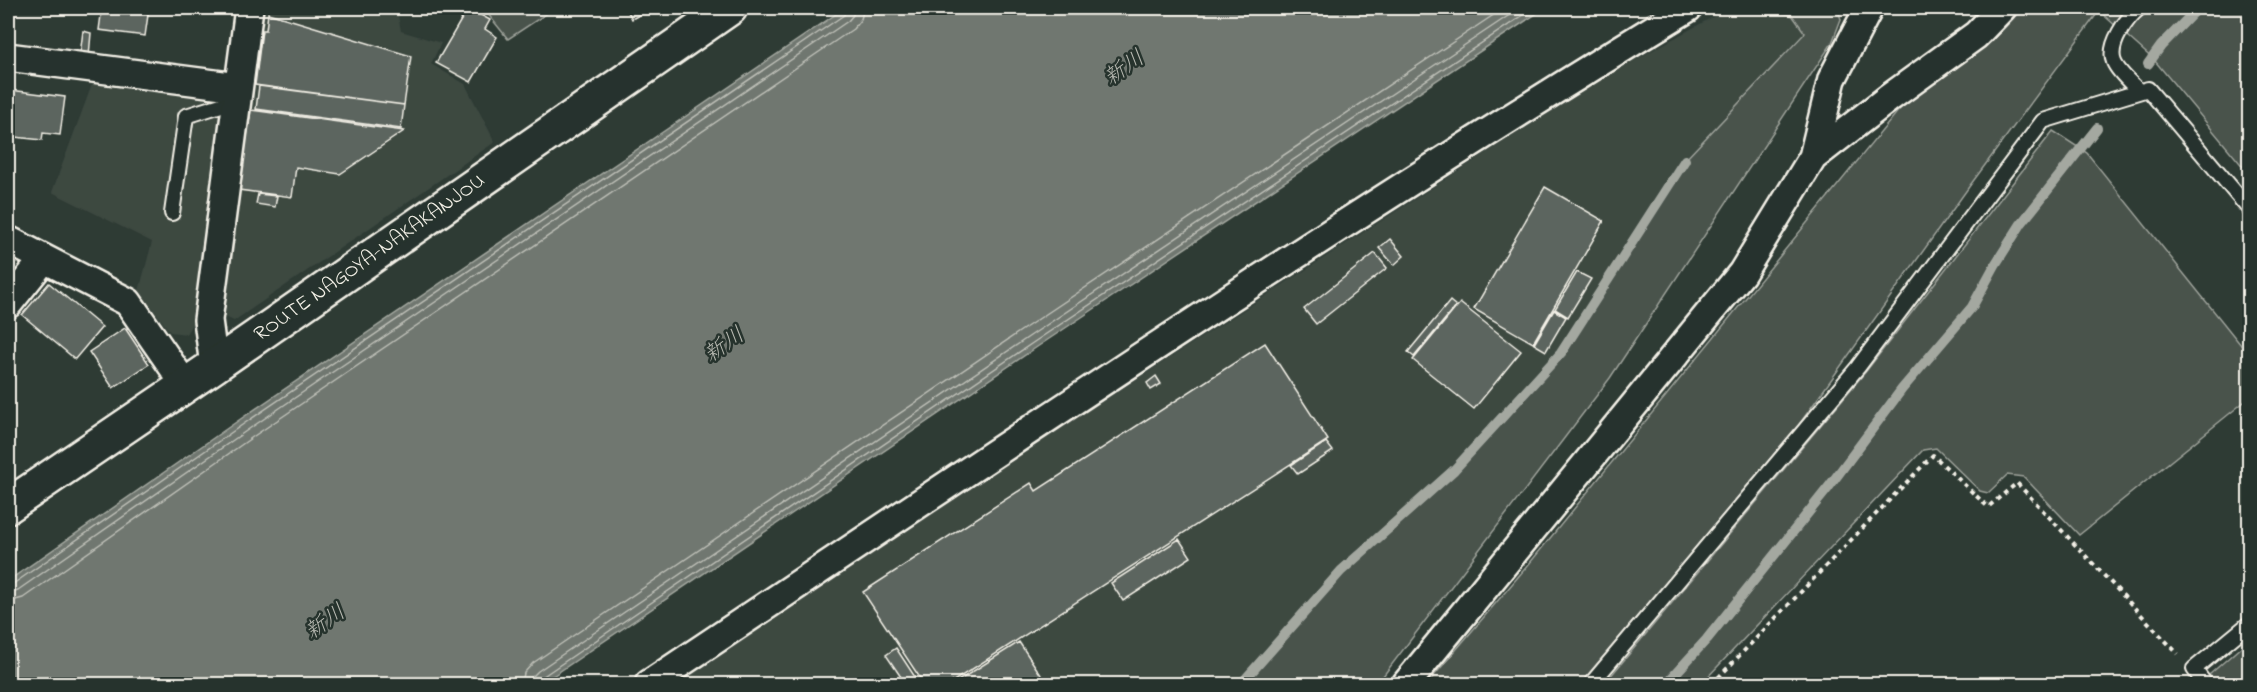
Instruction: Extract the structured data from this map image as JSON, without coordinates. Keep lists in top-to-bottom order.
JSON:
{
  "streets": {
    "main road": ["ROUTE NAGOYA-NAKAKANJOU"]
  },
  "water": ["新川"]
}
